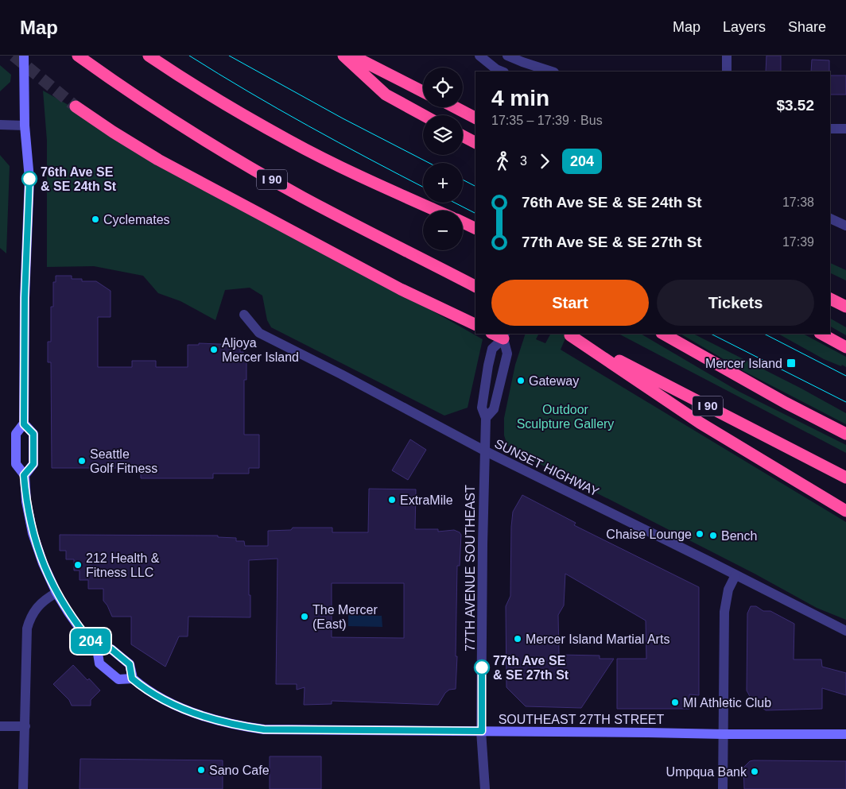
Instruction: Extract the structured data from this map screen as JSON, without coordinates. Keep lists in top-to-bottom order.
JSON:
{
  "streets": {
    "highway": ["I 90"],
    "main road": ["SOUTHEAST 27TH STREET"],
    "street": ["SUNSET HIGHWAY", "77TH AVENUE SOUTHEAST"]
  },
  "crossings": [
    ["SUNSET HIGHWAY", "77TH AVENUE SOUTHEAST"],
    ["77TH AVENUE SOUTHEAST", "SOUTHEAST 27TH STREET"]
  ],
  "parks": ["Outdoor Sculpture Gallery"],
  "places": {
    "other": [
      "76th Ave SE & SE 24th St",
      "Cyclemates",
      "Aljoya Mercer Island",
      "Gateway",
      "Seattle Golf Fitness",
      "ExtraMile",
      "Chaise Lounge",
      "Bench",
      "212 Health & Fitness LLC",
      "The Mercer (East)",
      "Mercer Island Martial Arts",
      "77th Ave SE & SE 27th St",
      "MI Athletic Club",
      "Sano Cafe",
      "Umpqua Bank"
    ],
    "transit": ["Mercer Island"]
  },
  "lines": ["bus line 204"],
  "page": {
    "header": "Map",
    "nav": ["Map", "Layers", "Share"],
    "on_map": "204",
    "map_buttons": ["+", "−"],
    "heading": ["4 min", "17:35 – 17:39 · Bus", "$3.52"],
    "legs": ["3", "204"],
    "list": [
      {
        "name": "76th Ave SE & SE 24th St",
        "value": "17:38"
      },
      {
        "name": "77th Ave SE & SE 27th St",
        "value": "17:39"
      }
    ],
    "buttons": ["Start", "Tickets"]
  }
}
